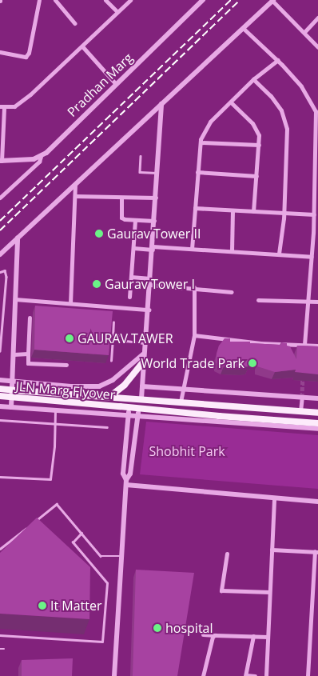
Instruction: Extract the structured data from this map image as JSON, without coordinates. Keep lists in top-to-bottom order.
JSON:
{
  "streets": {
    "main road": ["JLN Marg Flyover"],
    "street": ["Pradhan Marg"]
  },
  "parks": ["Shobhit Park"],
  "places": [
    "Gaurav Tower II",
    "Gaurav Tower I",
    "GAURAV TAWER",
    "World Trade Park",
    "It Matter",
    "hospital"
  ]
}
